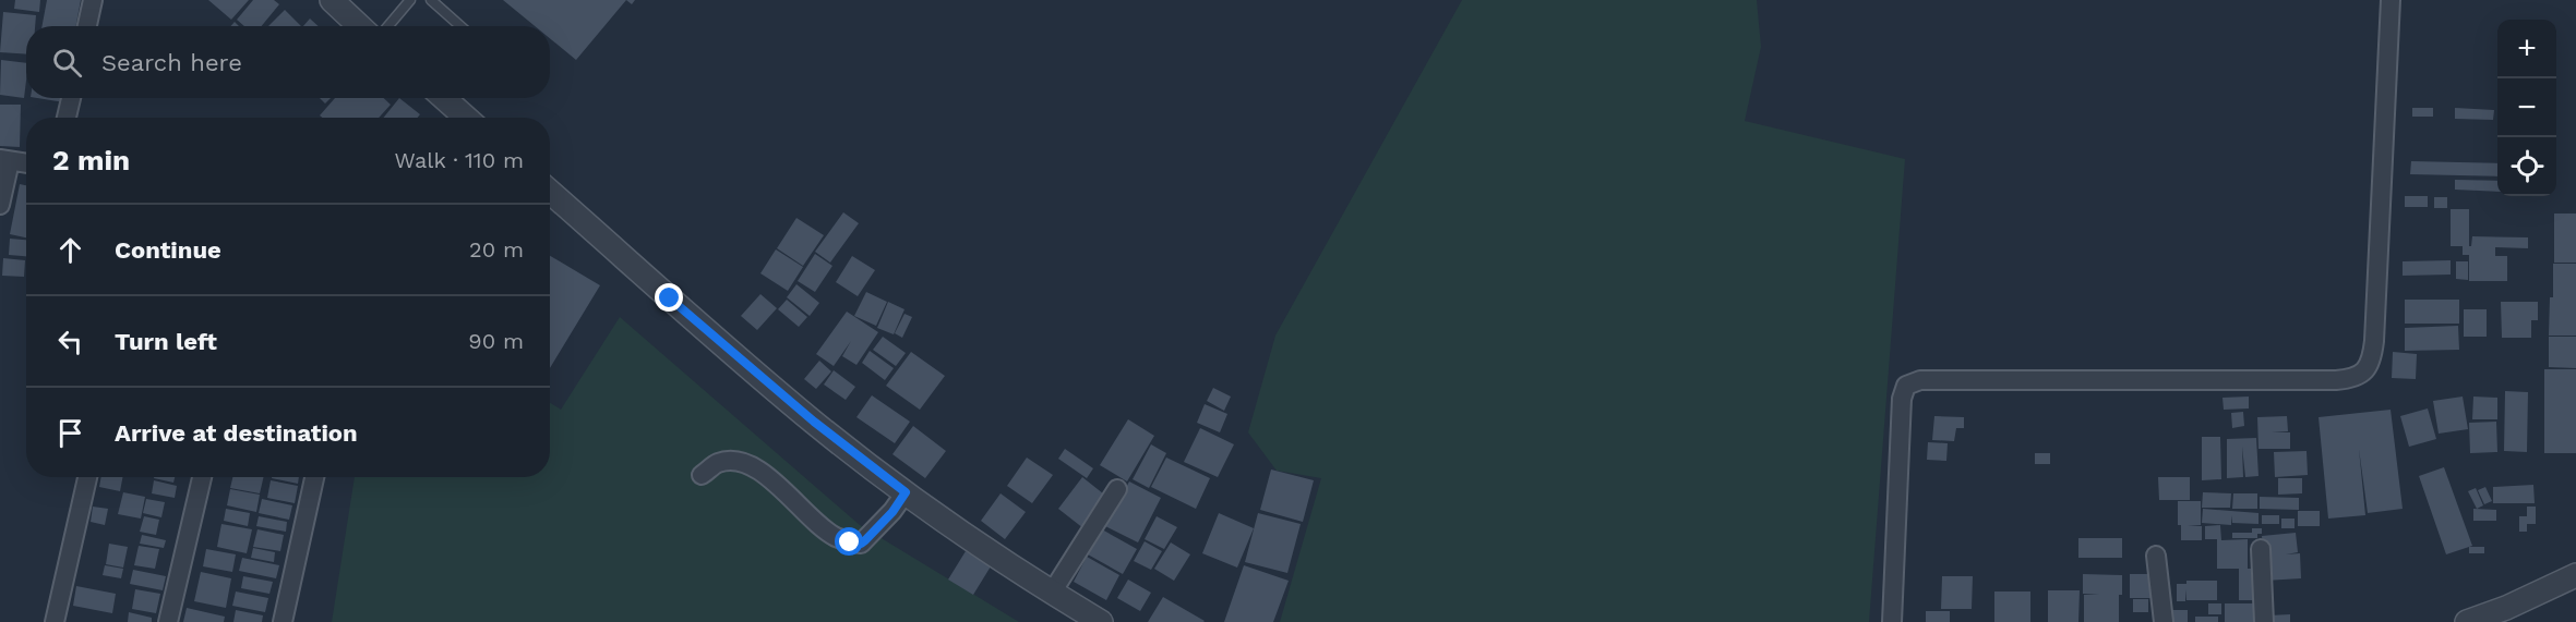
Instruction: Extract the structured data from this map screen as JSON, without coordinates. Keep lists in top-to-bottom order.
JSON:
{
  "page": {
    "map_buttons": ["+", "−"],
    "search": "Search here",
    "heading": ["2 min", "Walk · 110 m"],
    "list": [
      ["Continue", "20 m"],
      ["Turn left", "90 m"],
      "Arrive at destination"
    ]
  }
}
